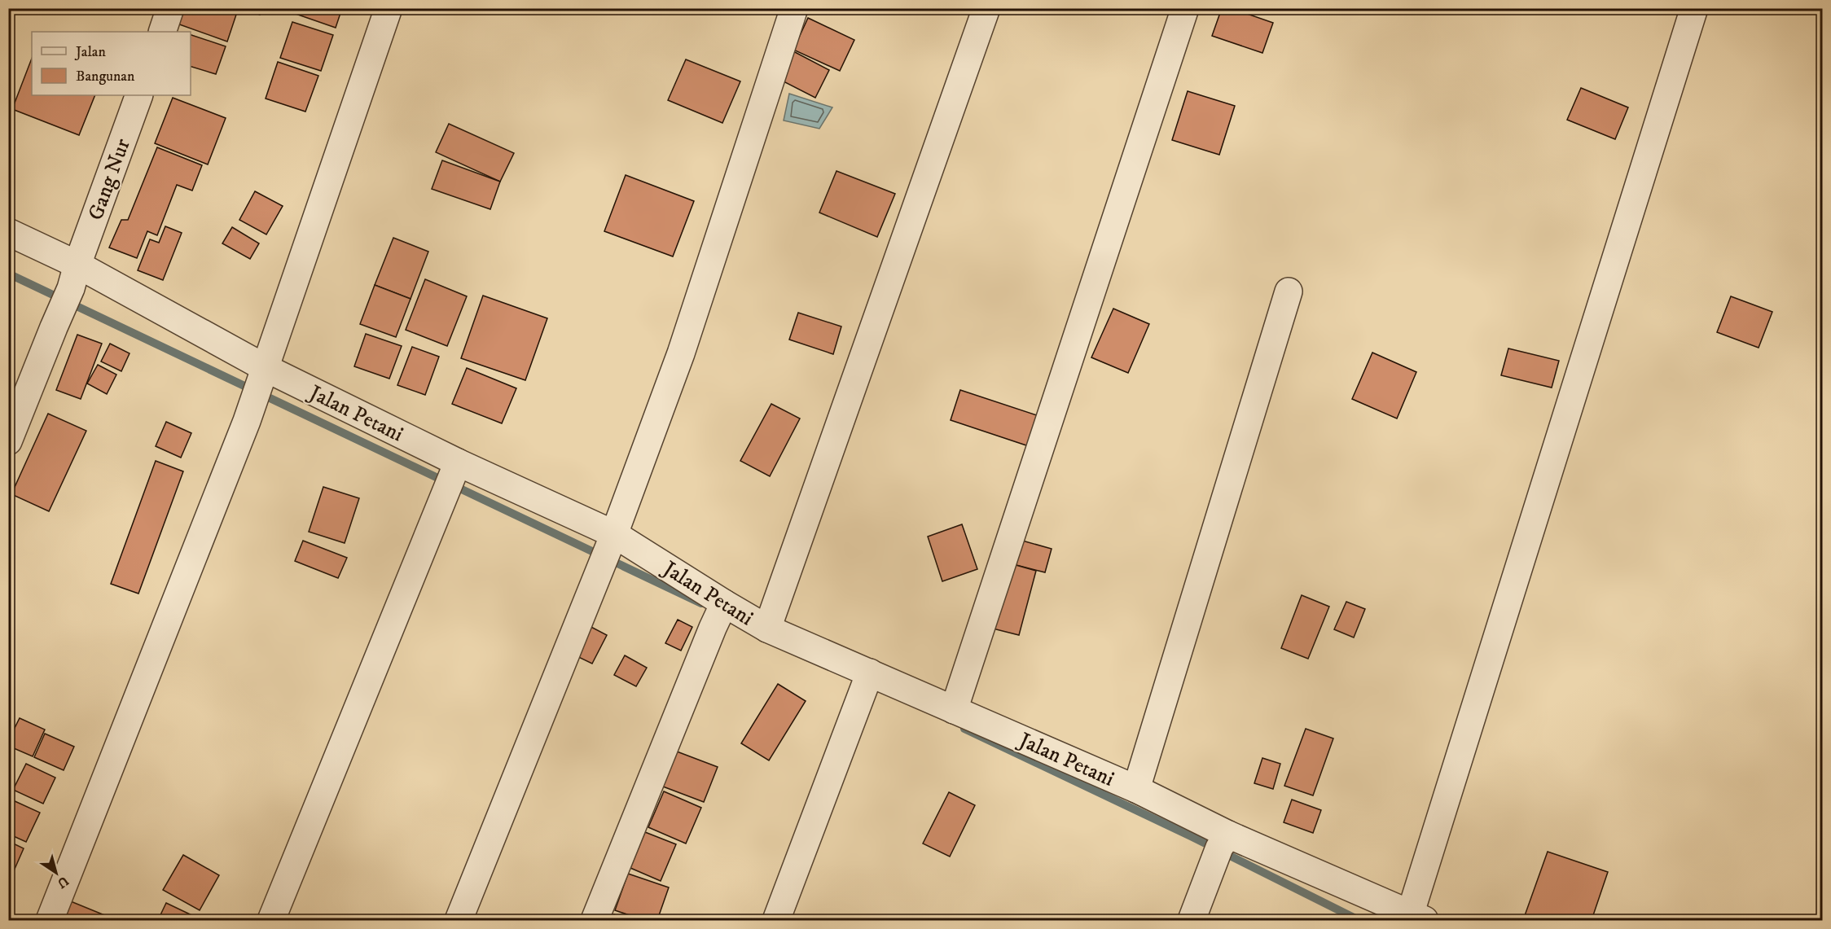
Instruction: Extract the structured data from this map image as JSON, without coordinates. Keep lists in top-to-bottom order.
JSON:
{
  "streets": {
    "street": ["Gang Nur", "Jalan Petani"]
  },
  "crossings": [
    ["Gang Nur", "Jalan Petani"]
  ],
  "legend": ["Jalan", "Bangunan"],
  "north": "bottom right"
}
